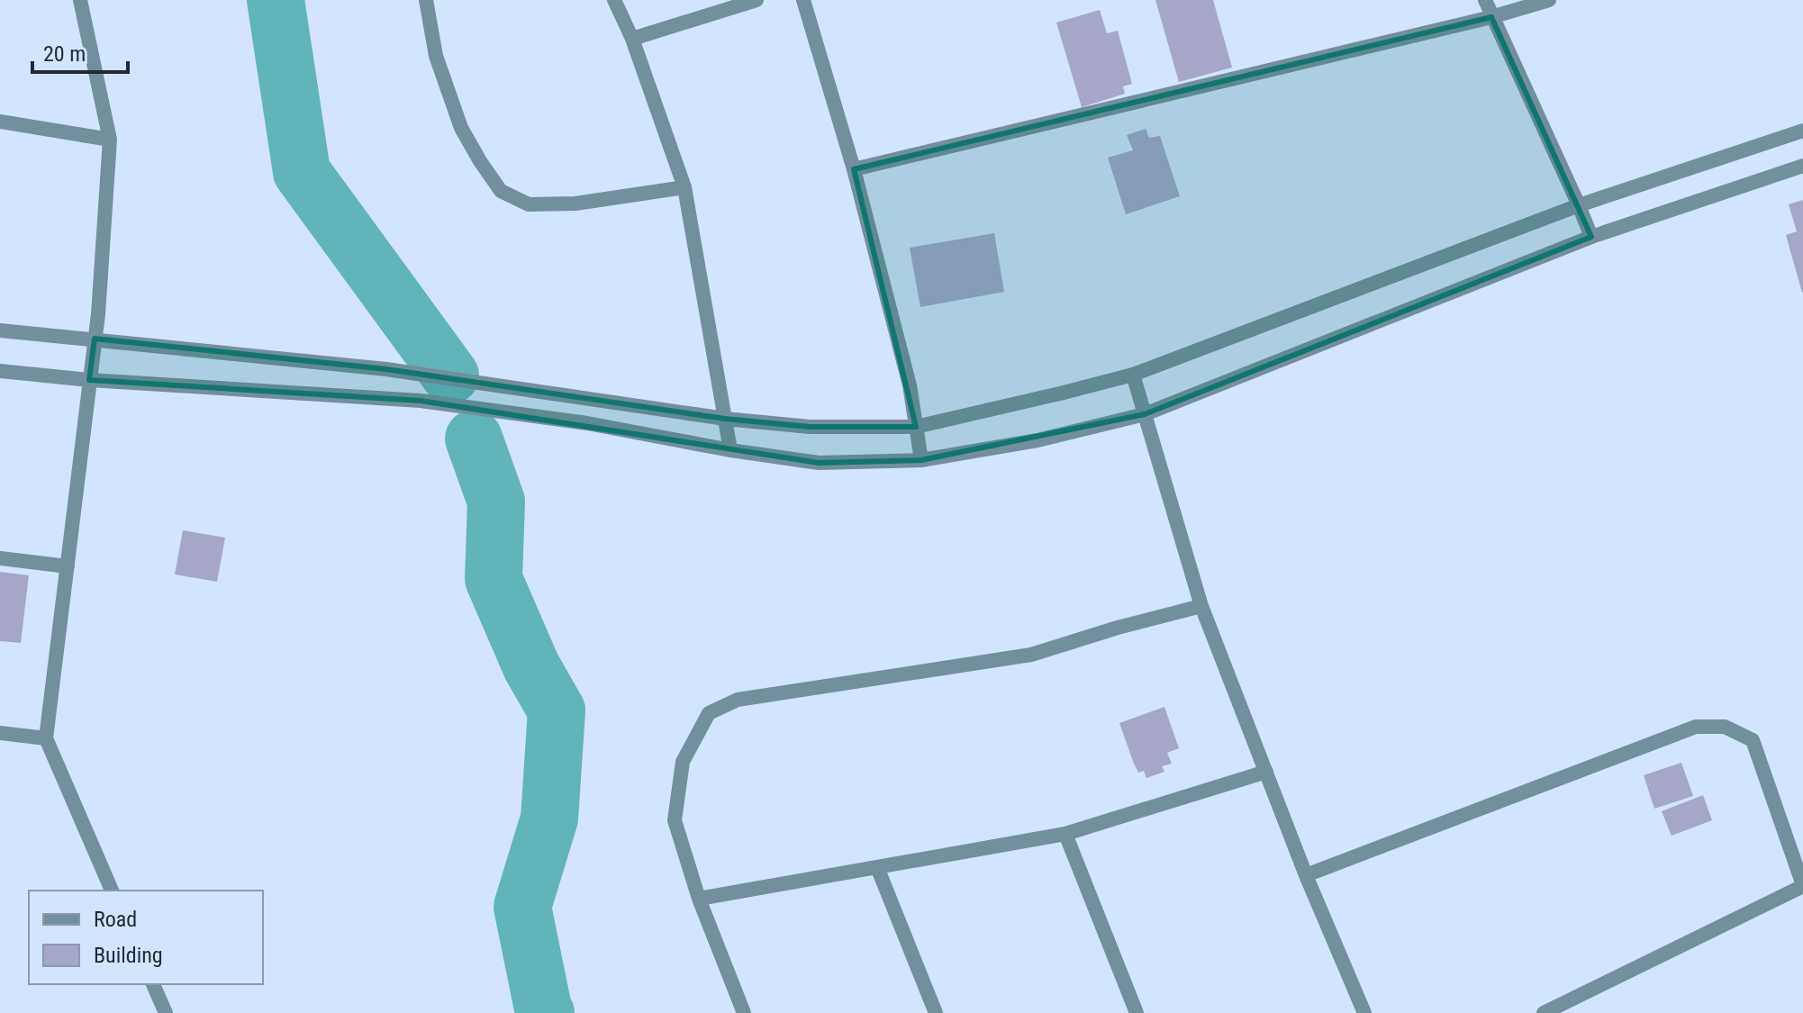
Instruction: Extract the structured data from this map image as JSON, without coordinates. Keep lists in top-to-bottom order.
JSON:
{
  "legend": ["Road", "Building"],
  "scale_bar": "20 m"
}
